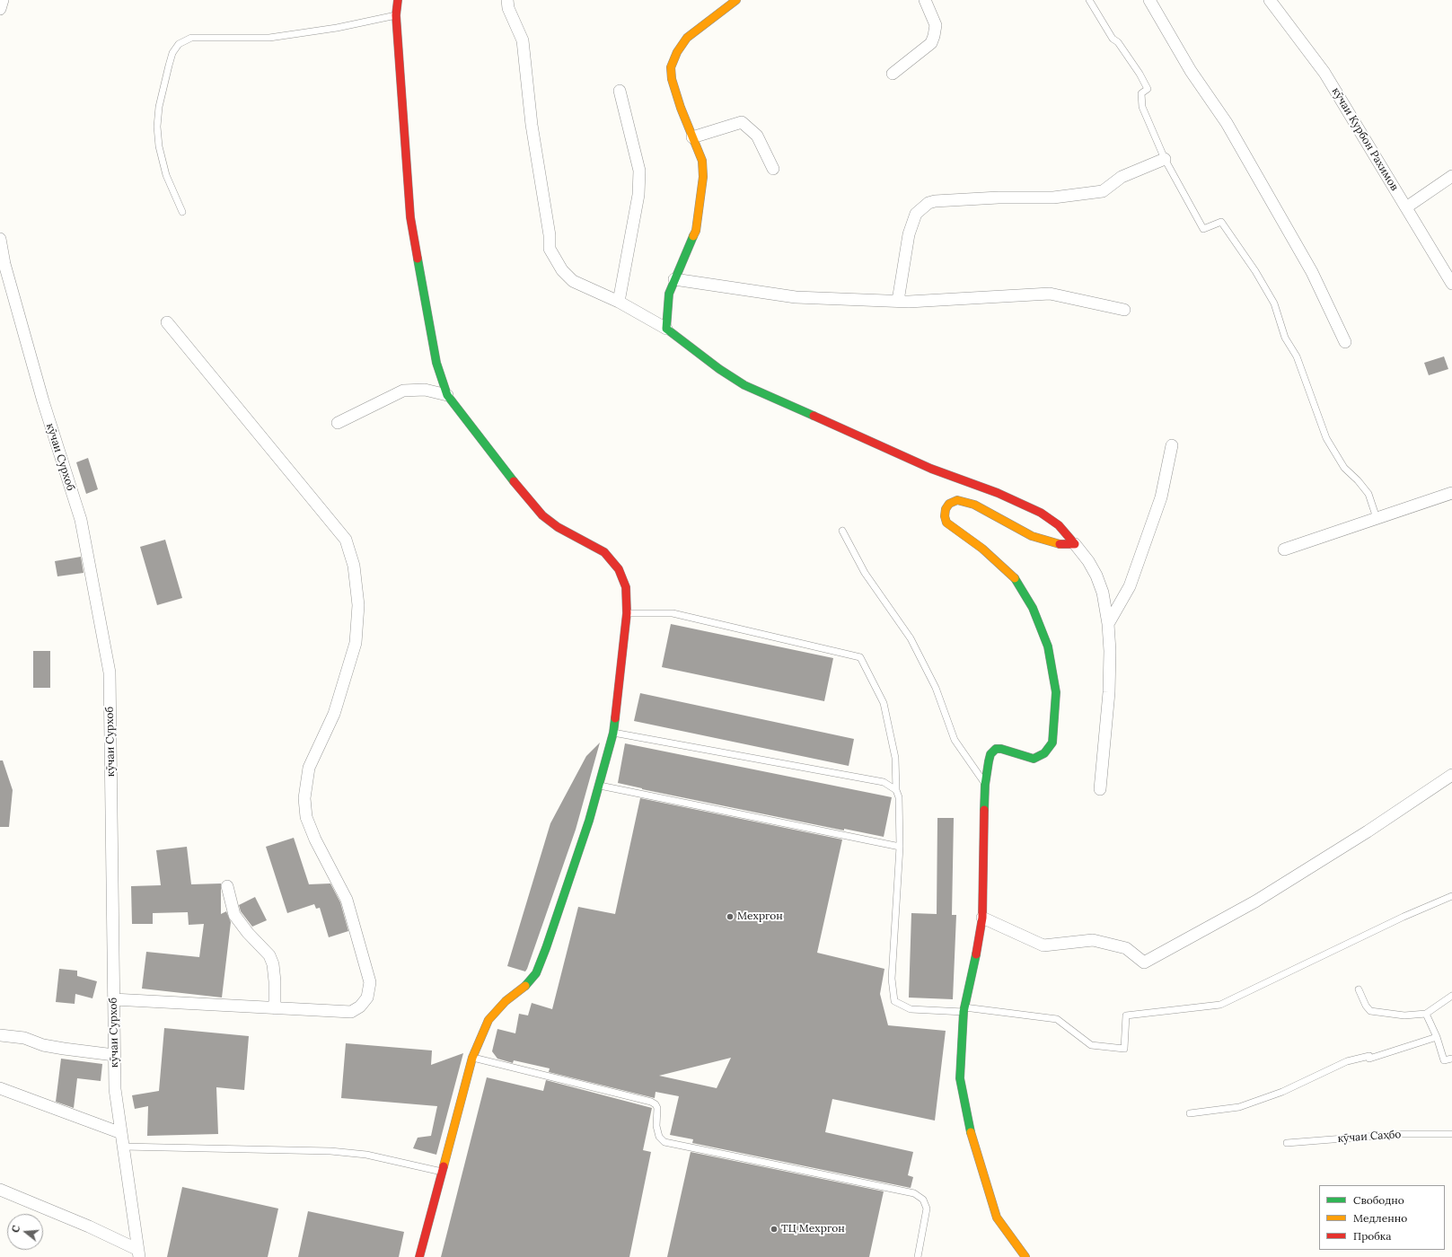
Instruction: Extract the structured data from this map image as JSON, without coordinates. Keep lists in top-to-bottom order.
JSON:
{
  "streets": {
    "street": ["кӯчаи Курбон Рахимов", "кӯчаи Сурхоб"],
    "lane": ["кӯчаи Саҳбо"]
  },
  "places": ["Мехргон", "ТЦ Мехргон"],
  "legend": ["Свободно", "Медленно", "Пробка"],
  "north": "left"
}
